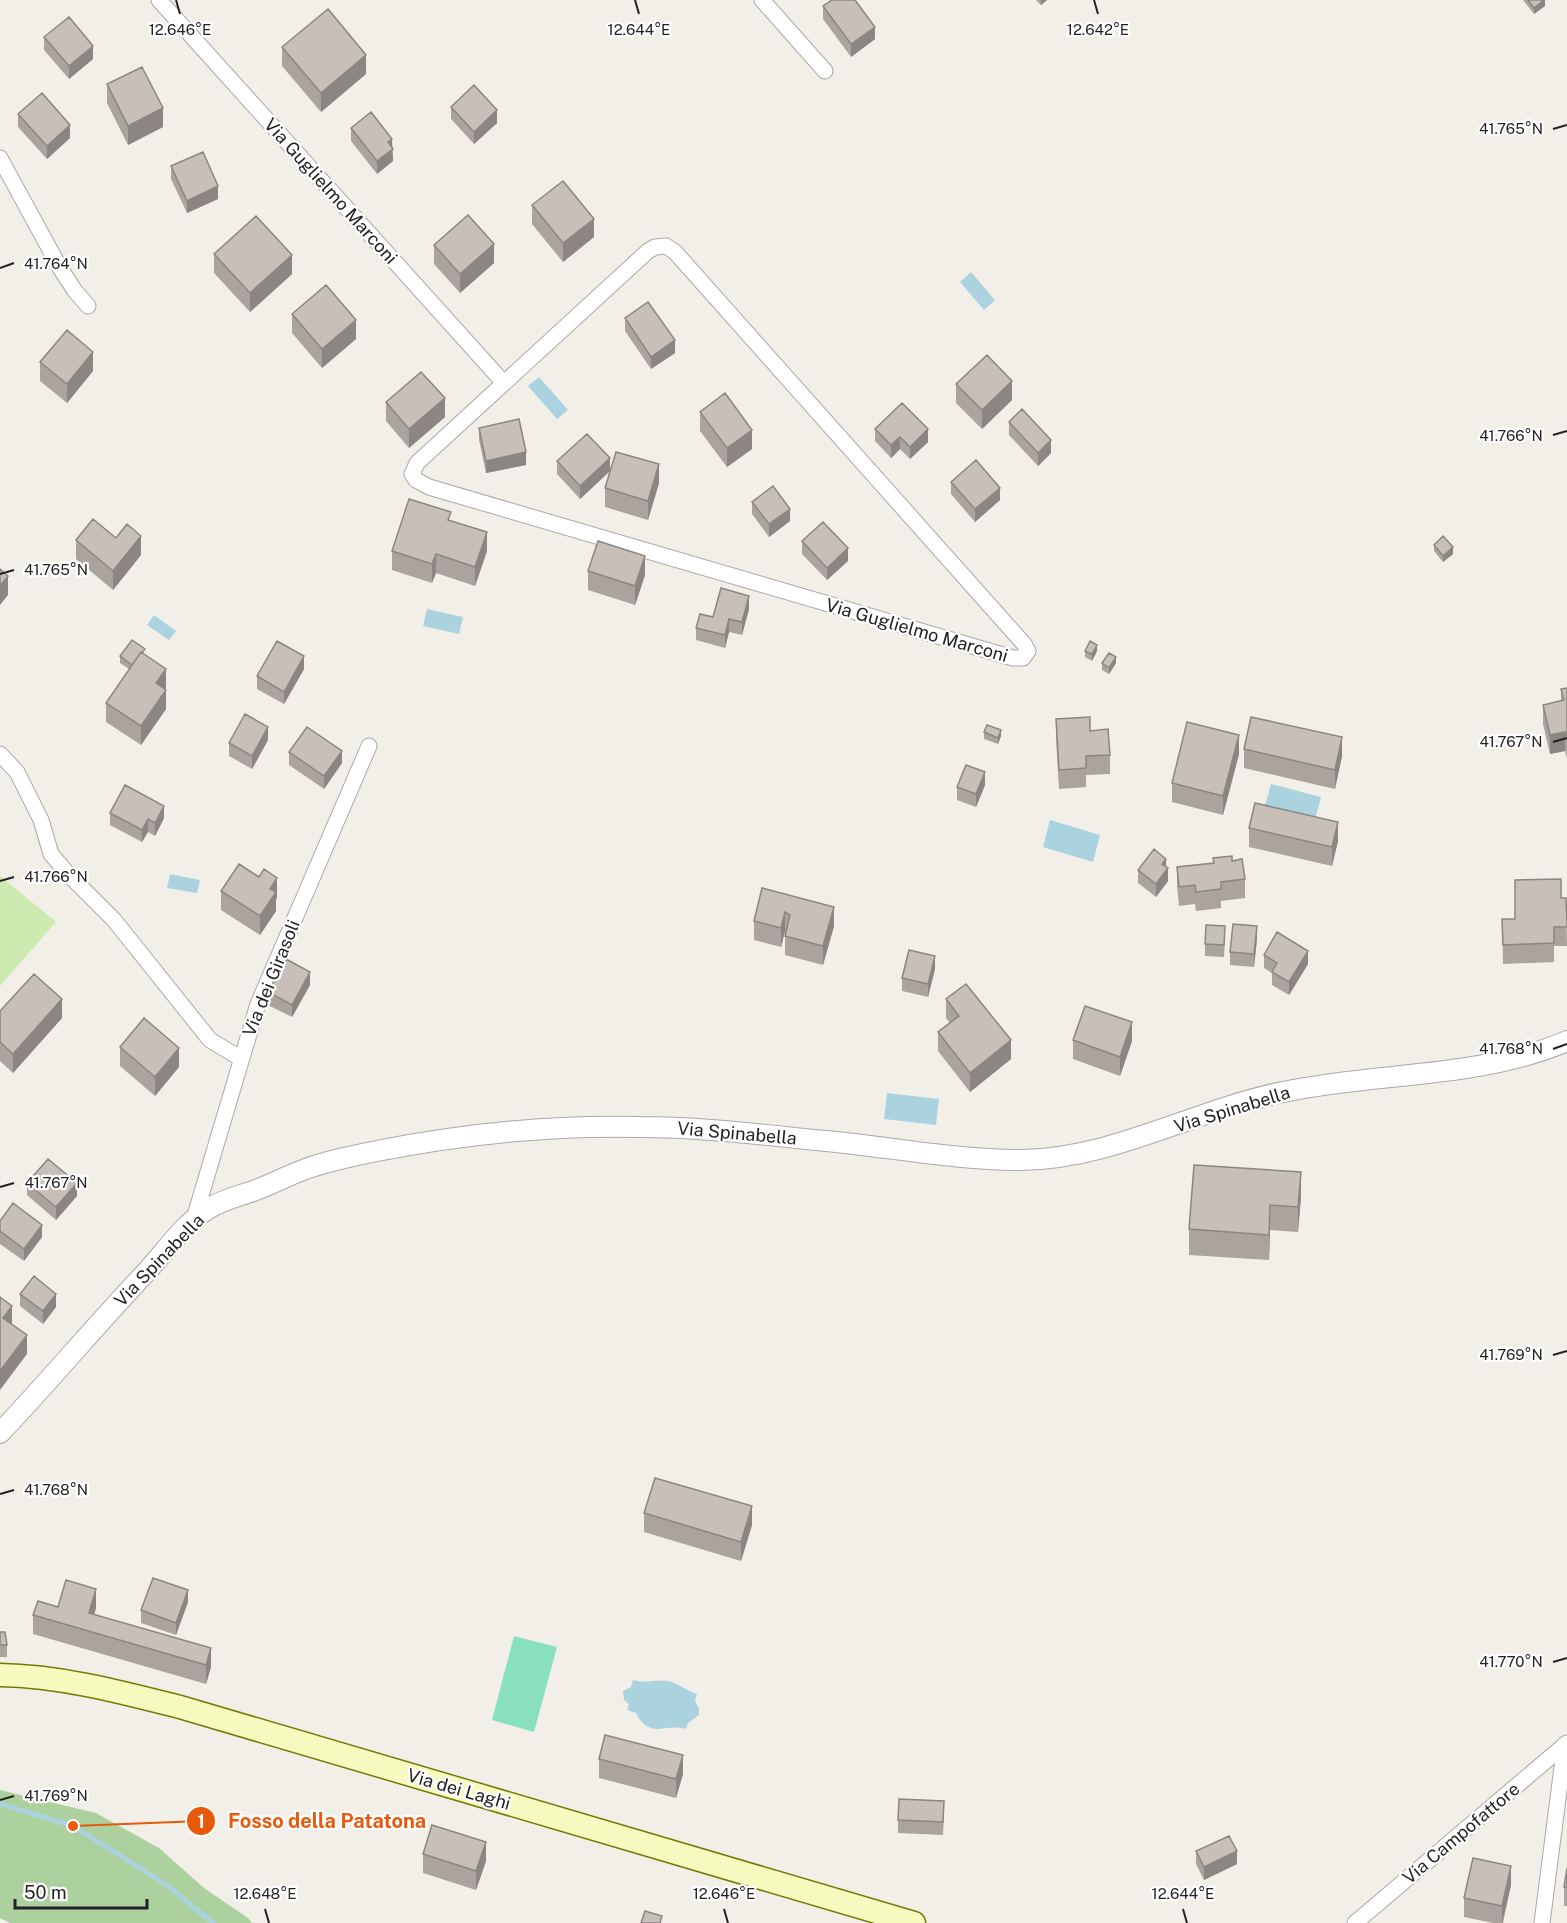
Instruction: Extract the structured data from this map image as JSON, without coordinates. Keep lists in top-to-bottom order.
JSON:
{
  "streets": {
    "main road": ["Via dei Laghi"],
    "street": [
      "Via Guglielmo Marconi",
      "Via dei Girasoli",
      "Via Spinabella",
      "Via Campofattore"
    ]
  },
  "crossings": [
    ["Via dei Girasoli", "Via Spinabella"]
  ],
  "places": ["Fosso della Patatona"],
  "scale_bar": "50 m",
  "coordinates": [
    "12.646°E",
    "12.644°E",
    "12.642°E",
    "41.765°N",
    "41.764°N",
    "41.766°N",
    "41.767°N",
    "41.768°N",
    "41.769°N",
    "41.770°N",
    "12.648°E"
  ]
}
